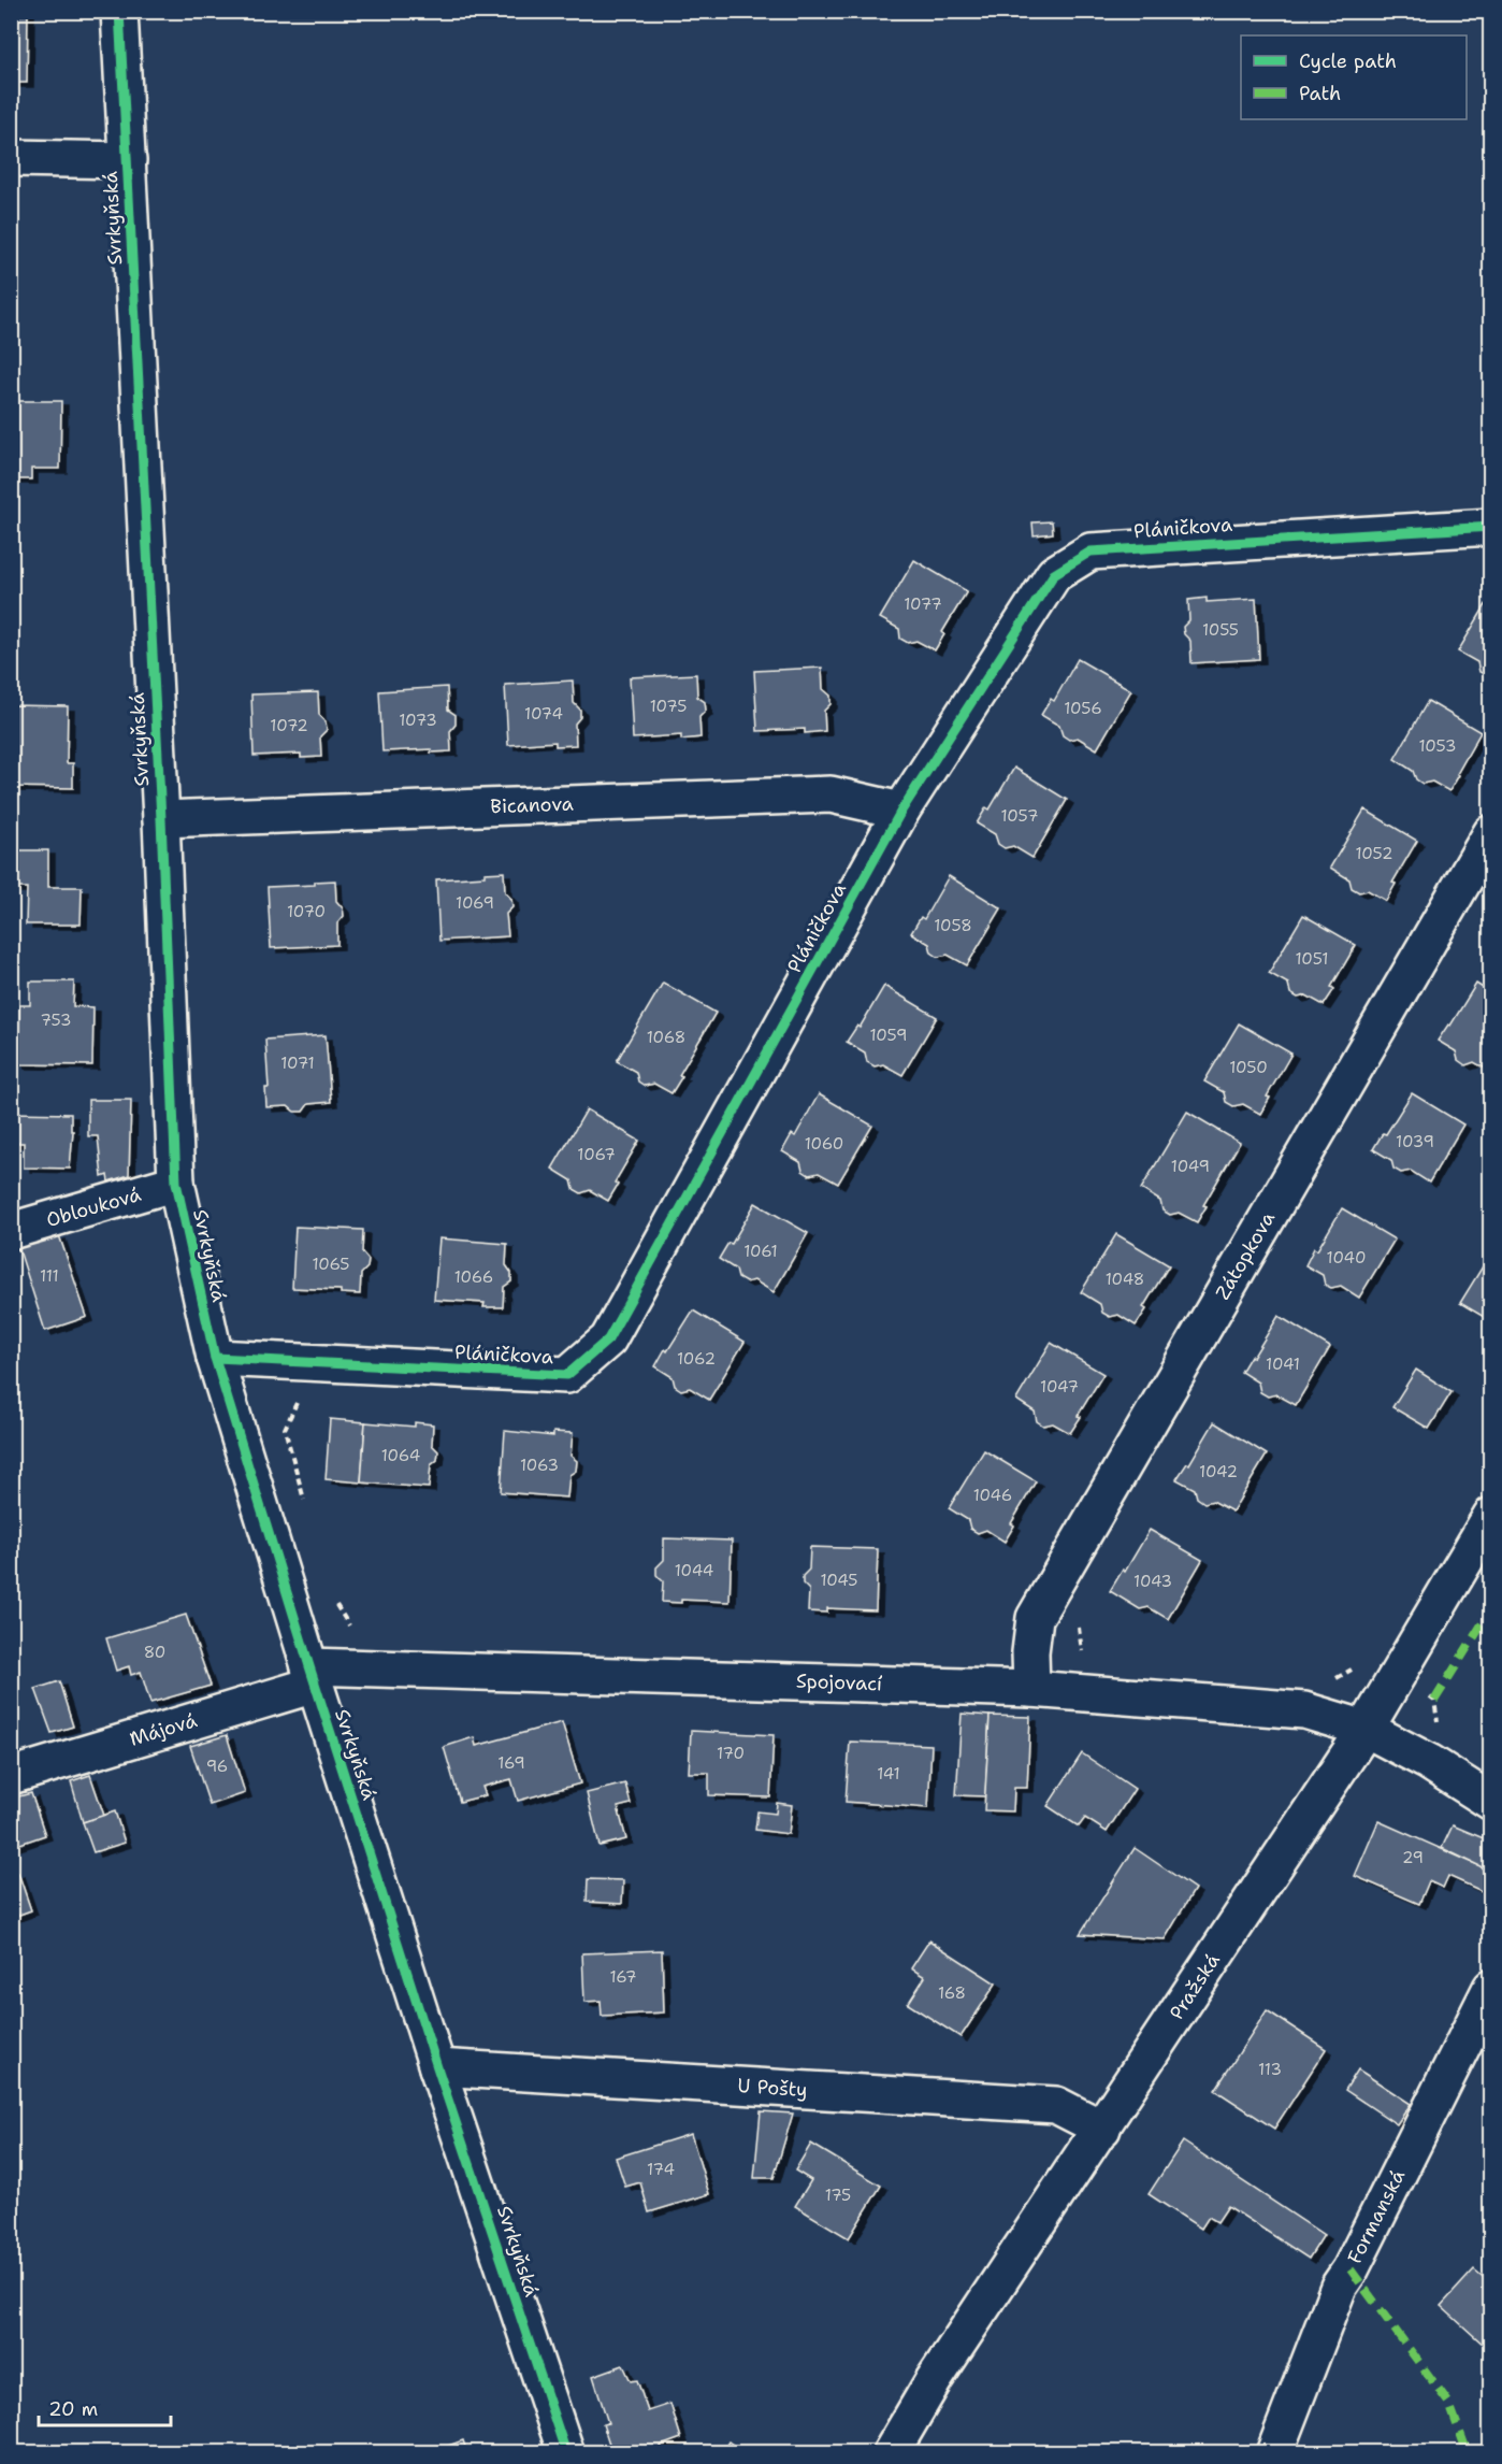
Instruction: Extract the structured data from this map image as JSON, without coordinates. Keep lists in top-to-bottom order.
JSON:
{
  "streets": {
    "street": [
      "Svrkyňská",
      "Pláničkova",
      "Bicanova",
      "Oblouková",
      "Zátopkova",
      "Spojovací",
      "Májová",
      "Pražská",
      "U Pošty",
      "Formanská"
    ]
  },
  "crossings": [
    ["Svrkyňská", "Pláničkova"],
    ["Svrkyňská", "Bicanova"],
    ["Svrkyňská", "Oblouková"],
    ["Svrkyňská", "Spojovací"],
    ["Svrkyňská", "Májová"],
    ["Svrkyňská", "U Pošty"],
    ["Pláničkova", "Bicanova"],
    ["Zátopkova", "Spojovací"],
    ["Spojovací", "Májová"],
    ["Spojovací", "Pražská"],
    ["Pražská", "U Pošty"]
  ],
  "house_numbers": [
    "1077",
    "1055",
    "1075",
    "1056",
    "1074",
    "1073",
    "1072",
    "1053",
    "1057",
    "1052",
    "1069",
    "1070",
    "1058",
    "1051",
    "753",
    "1059",
    "1068",
    "1071",
    "1050",
    "1039",
    "1060",
    "1067",
    "1049",
    "1061",
    "1040",
    "1065",
    "111",
    "1066",
    "1048",
    "1062",
    "1041",
    "1047",
    "1064",
    "1063",
    "1042",
    "1046",
    "1044",
    "1045",
    "1043",
    "80",
    "170",
    "169",
    "96",
    "141",
    "29",
    "167",
    "168",
    "113",
    "174",
    "175"
  ],
  "legend": ["Cycle path", "Path"],
  "scale_bar": "20 m"
}
